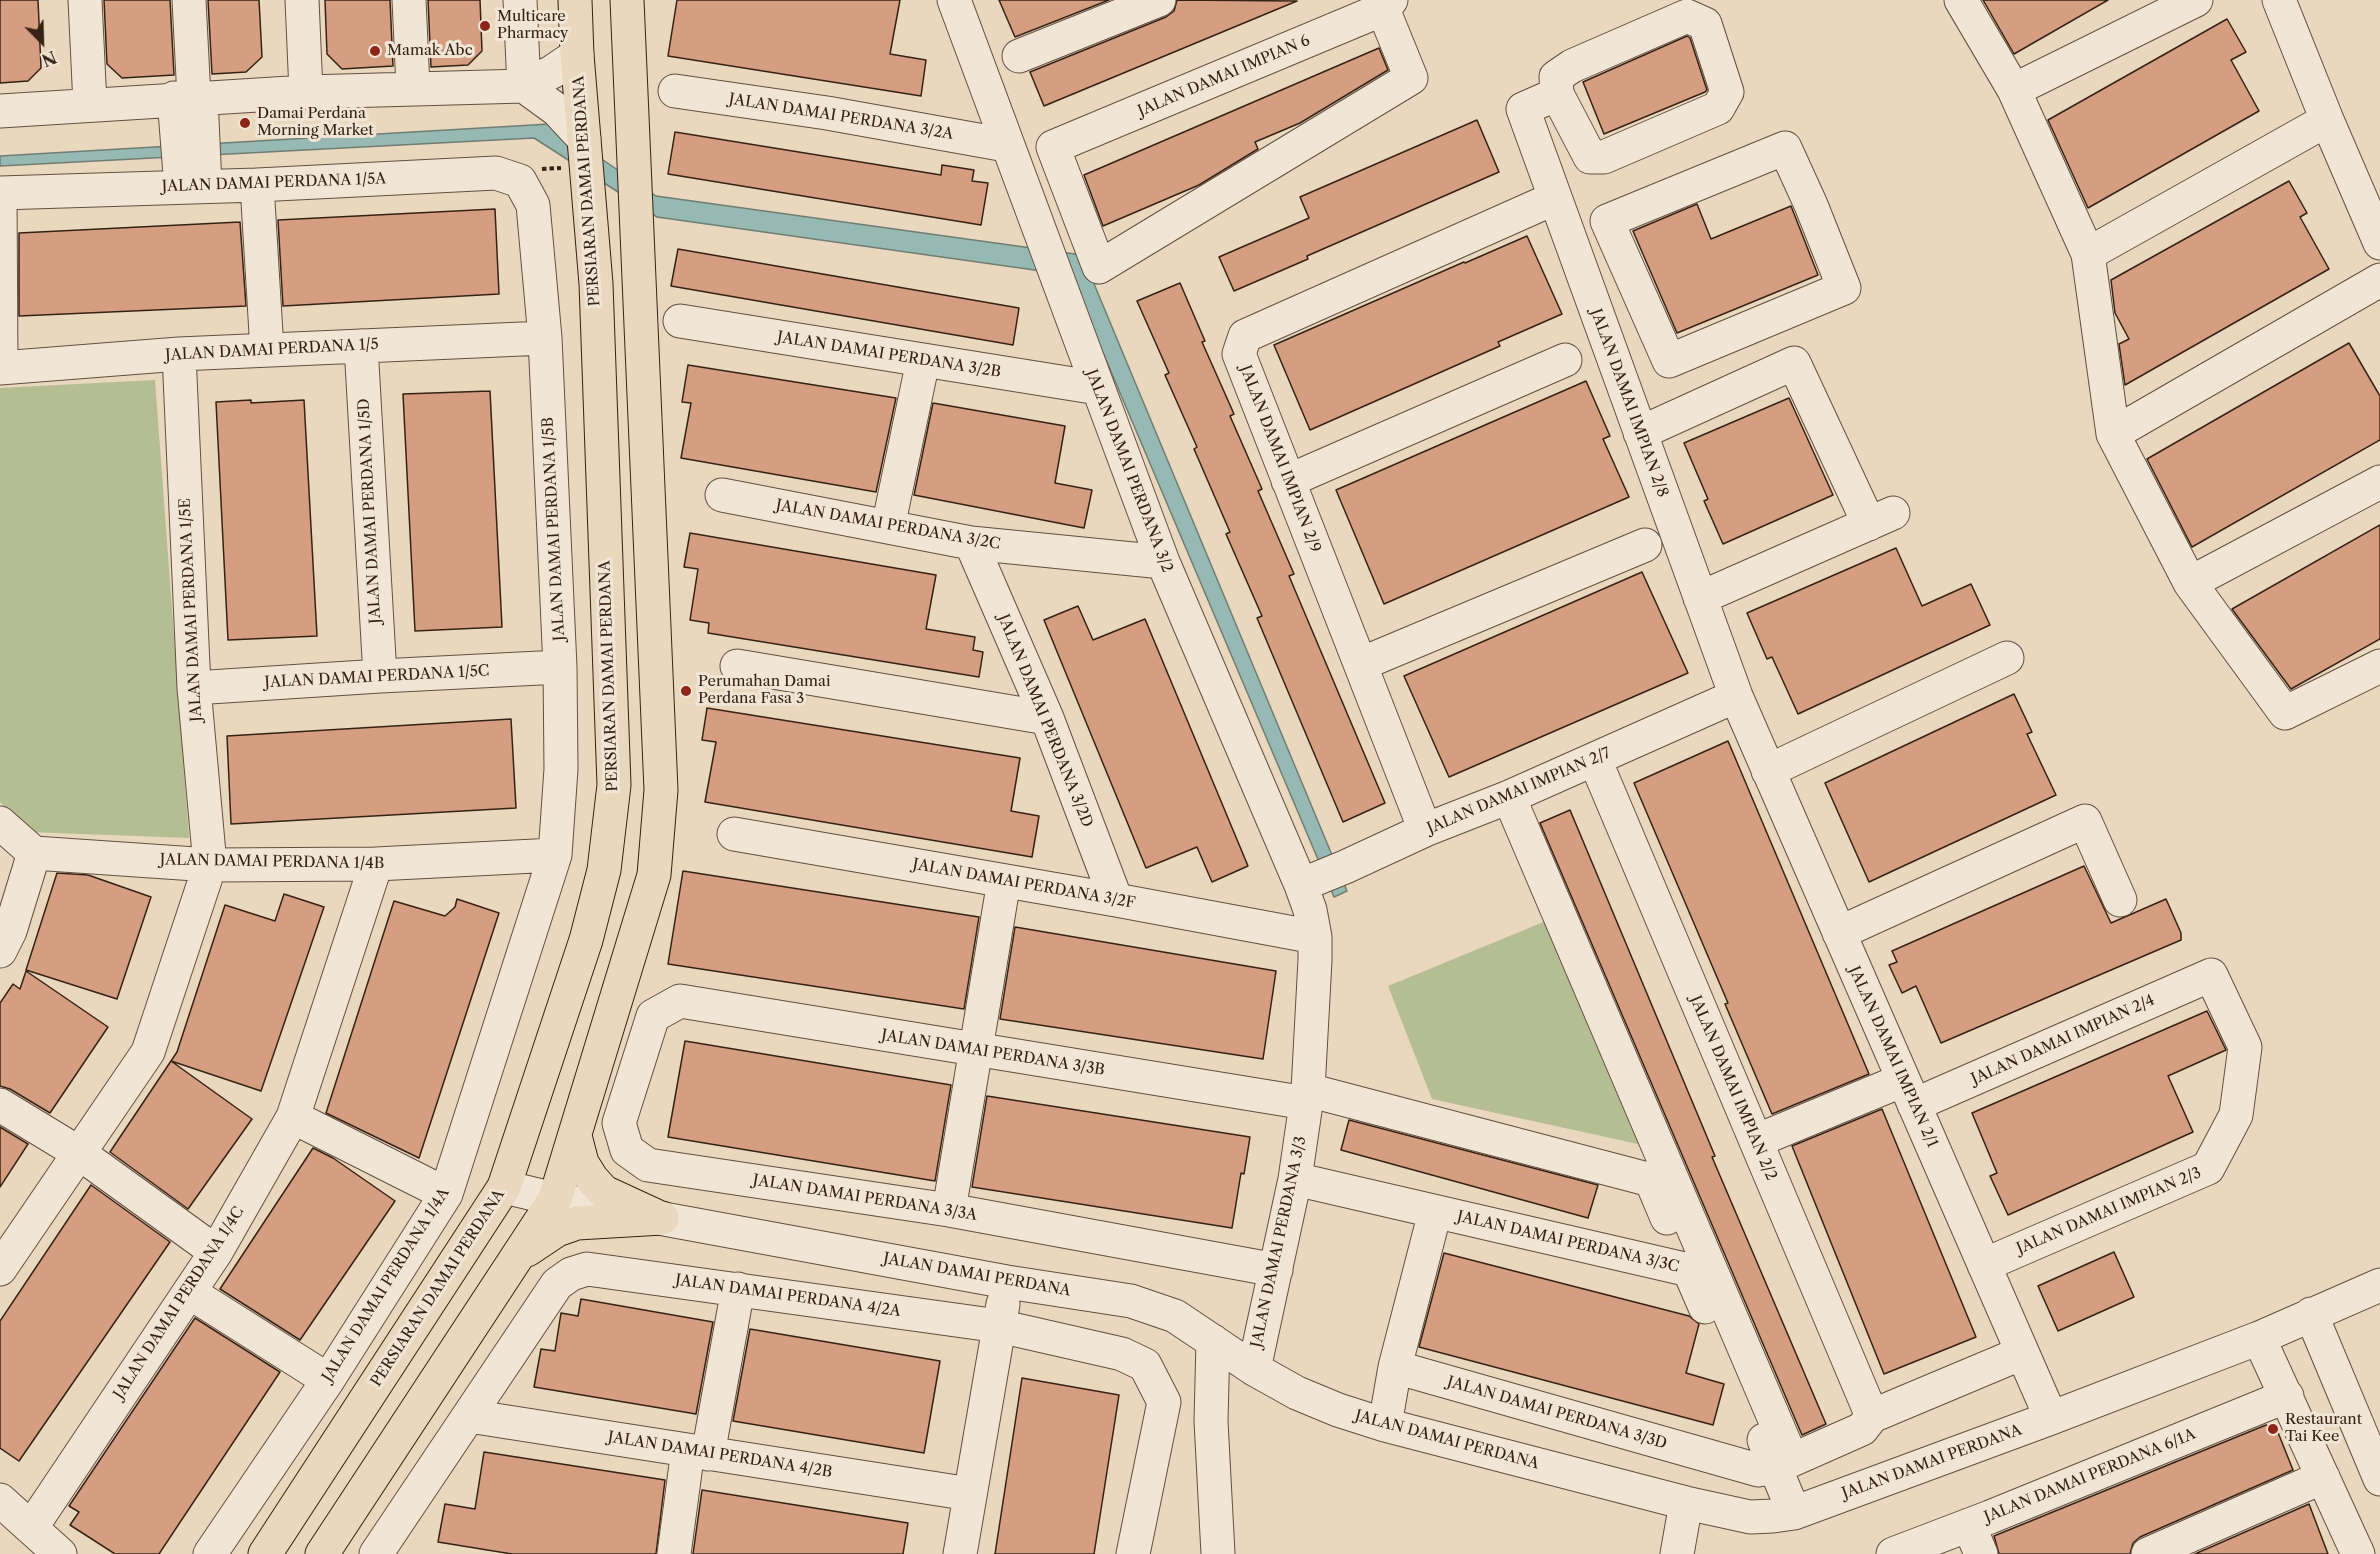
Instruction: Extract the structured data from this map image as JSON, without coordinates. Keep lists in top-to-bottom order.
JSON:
{
  "streets": {
    "main road": ["PERSIARAN DAMAI PERDANA"],
    "street": [
      "JALAN DAMAI IMPIAN 6",
      "JALAN DAMAI PERDANA 3/2A",
      "JALAN DAMAI PERDANA 1/5A",
      "JALAN DAMAI PERDANA 1/5",
      "JALAN DAMAI PERDANA 3/2B",
      "JALAN DAMAI IMPIAN 2/8",
      "JALAN DAMAI IMPIAN 2/9",
      "JALAN DAMAI PERDANA 3/2",
      "JALAN DAMAI PERDANA 1/5D",
      "JALAN DAMAI PERDANA 3/2C",
      "JALAN DAMAI PERDANA 1/5B",
      "JALAN DAMAI PERDANA 1/5E",
      "JALAN DAMAI PERDANA 1/5C",
      "JALAN DAMAI PERDANA 3/2D",
      "JALAN DAMAI IMPIAN 2/7",
      "JALAN DAMAI PERDANA 1/4B",
      "JALAN DAMAI PERDANA 3/2F",
      "JALAN DAMAI IMPIAN 2/4",
      "JALAN DAMAI PERDANA 3/3B",
      "JALAN DAMAI IMPIAN 2/1",
      "JALAN DAMAI IMPIAN 2/2",
      "JALAN DAMAI PERDANA 3/3A",
      "JALAN DAMAI IMPIAN 2/3",
      "JALAN DAMAI PERDANA 3/3",
      "JALAN DAMAI PERDANA 3/3C",
      "JALAN DAMAI PERDANA",
      "JALAN DAMAI PERDANA 1/4A",
      "JALAN DAMAI PERDANA 4/2A",
      "JALAN DAMAI PERDANA 1/4C",
      "JALAN DAMAI PERDANA 3/3D",
      "JALAN DAMAI PERDANA 4/2B",
      "JALAN DAMAI PERDANA 6/1A"
    ]
  },
  "crossings": [
    ["JALAN DAMAI PERDANA 3/2A", "JALAN DAMAI PERDANA 3/2"],
    ["JALAN DAMAI PERDANA 1/5A", "JALAN DAMAI PERDANA 1/5B"],
    ["PERSIARAN DAMAI PERDANA", "JALAN DAMAI PERDANA"],
    ["JALAN DAMAI PERDANA 1/5", "JALAN DAMAI PERDANA 1/5D"],
    ["JALAN DAMAI PERDANA 1/5", "JALAN DAMAI PERDANA 1/5B"],
    ["JALAN DAMAI PERDANA 1/5", "JALAN DAMAI PERDANA 1/5E"],
    ["JALAN DAMAI PERDANA 3/2B", "JALAN DAMAI PERDANA 3/2"],
    ["JALAN DAMAI IMPIAN 2/8", "JALAN DAMAI IMPIAN 2/9"],
    ["JALAN DAMAI IMPIAN 2/8", "JALAN DAMAI IMPIAN 2/7"],
    ["JALAN DAMAI IMPIAN 2/8", "JALAN DAMAI IMPIAN 2/1"],
    ["JALAN DAMAI IMPIAN 2/9", "JALAN DAMAI IMPIAN 2/7"],
    ["JALAN DAMAI PERDANA 3/2", "JALAN DAMAI PERDANA 3/2C"],
    ["JALAN DAMAI PERDANA 3/2", "JALAN DAMAI IMPIAN 2/7"],
    ["JALAN DAMAI PERDANA 3/2", "JALAN DAMAI PERDANA 3/2F"],
    ["JALAN DAMAI PERDANA 3/2", "JALAN DAMAI PERDANA 3/3"],
    ["JALAN DAMAI PERDANA 1/5D", "JALAN DAMAI PERDANA 1/5C"],
    ["JALAN DAMAI PERDANA 3/2C", "JALAN DAMAI PERDANA 3/2D"],
    ["JALAN DAMAI PERDANA 1/5B", "JALAN DAMAI PERDANA 1/5C"],
    ["JALAN DAMAI PERDANA 1/5B", "JALAN DAMAI PERDANA 1/4B"],
    ["JALAN DAMAI PERDANA 1/5B", "JALAN DAMAI PERDANA 1/4A"],
    ["JALAN DAMAI PERDANA 1/5E", "JALAN DAMAI PERDANA 1/5C"],
    ["JALAN DAMAI PERDANA 1/5E", "JALAN DAMAI PERDANA 1/4B"],
    ["JALAN DAMAI PERDANA 3/2D", "JALAN DAMAI PERDANA 3/2F"],
    ["JALAN DAMAI IMPIAN 2/7", "JALAN DAMAI IMPIAN 2/1"],
    ["JALAN DAMAI IMPIAN 2/7", "JALAN DAMAI IMPIAN 2/2"],
    ["JALAN DAMAI PERDANA 1/4B", "JALAN DAMAI PERDANA 1/4A"],
    ["JALAN DAMAI PERDANA 1/4B", "JALAN DAMAI PERDANA 1/4C"],
    ["JALAN DAMAI PERDANA 3/2F", "JALAN DAMAI PERDANA 3/3"],
    ["JALAN DAMAI IMPIAN 2/4", "JALAN DAMAI IMPIAN 2/1"],
    ["JALAN DAMAI IMPIAN 2/4", "JALAN DAMAI IMPIAN 2/2"],
    ["JALAN DAMAI IMPIAN 2/4", "JALAN DAMAI IMPIAN 2/3"],
    ["JALAN DAMAI PERDANA 3/3B", "JALAN DAMAI PERDANA 3/3A"],
    ["JALAN DAMAI PERDANA 3/3B", "JALAN DAMAI PERDANA 3/3"],
    ["JALAN DAMAI PERDANA 3/3B", "JALAN DAMAI PERDANA 3/3C"],
    ["JALAN DAMAI IMPIAN 2/1", "JALAN DAMAI IMPIAN 2/3"],
    ["JALAN DAMAI IMPIAN 2/1", "JALAN DAMAI PERDANA"],
    ["JALAN DAMAI PERDANA 3/3A", "JALAN DAMAI PERDANA 3/3"],
    ["JALAN DAMAI PERDANA 3/3", "JALAN DAMAI PERDANA 3/3C"],
    ["JALAN DAMAI PERDANA 3/3", "JALAN DAMAI PERDANA"],
    ["JALAN DAMAI PERDANA 3/3C", "JALAN DAMAI PERDANA"],
    ["JALAN DAMAI PERDANA 3/3C", "JALAN DAMAI PERDANA 3/3D"],
    ["JALAN DAMAI PERDANA 4/2A", "JALAN DAMAI PERDANA 4/2B"]
  ],
  "places": [
    "Multicare Pharmacy",
    "Mamak Abc",
    "Damai Perdana Morning Market",
    "Perumahan Damai Perdana Fasa 3",
    "Restaurant Tai Kee"
  ],
  "north": "bottom right"
}
